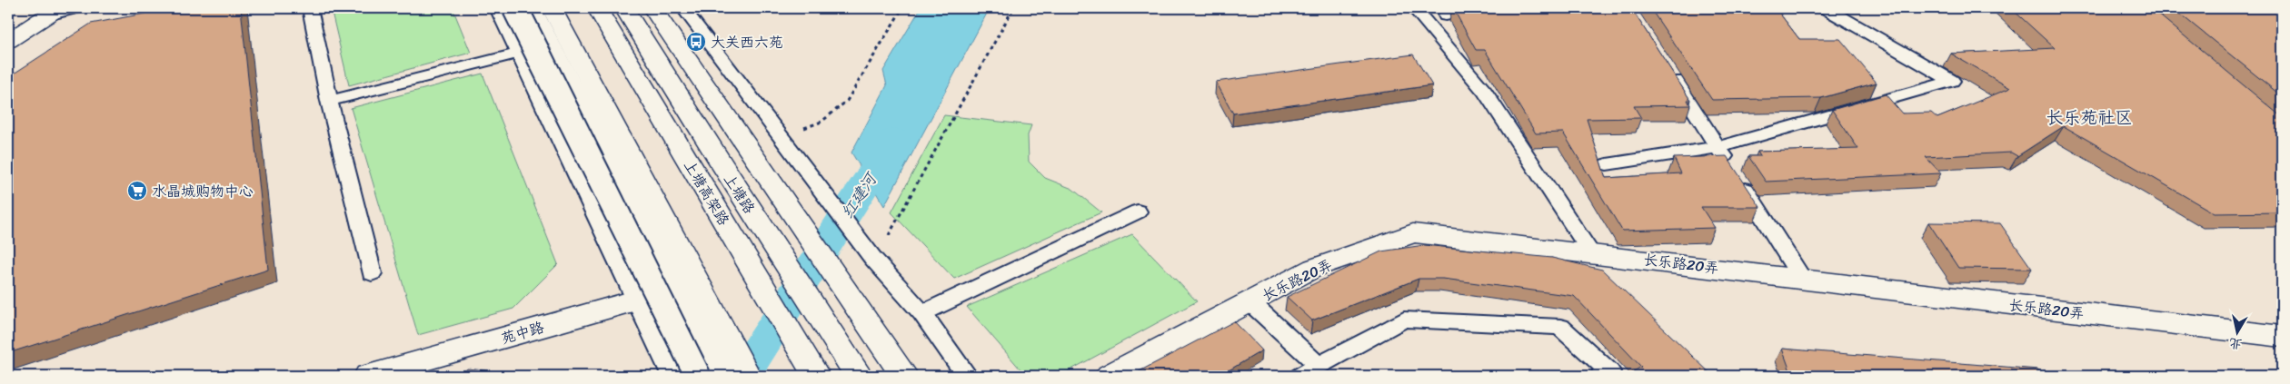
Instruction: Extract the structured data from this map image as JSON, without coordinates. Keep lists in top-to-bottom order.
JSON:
{
  "streets": {
    "main road": [
      "上塘高架路",
      "上塘路",
      "长乐路20弄",
      "苑中路"
    ]
  },
  "districts": ["长乐苑社区"],
  "water": ["红建河"],
  "places": {
    "bus stop": ["大关西六苑"],
    "supermarket": ["水晶城购物中心"]
  },
  "north": "bottom"
}
